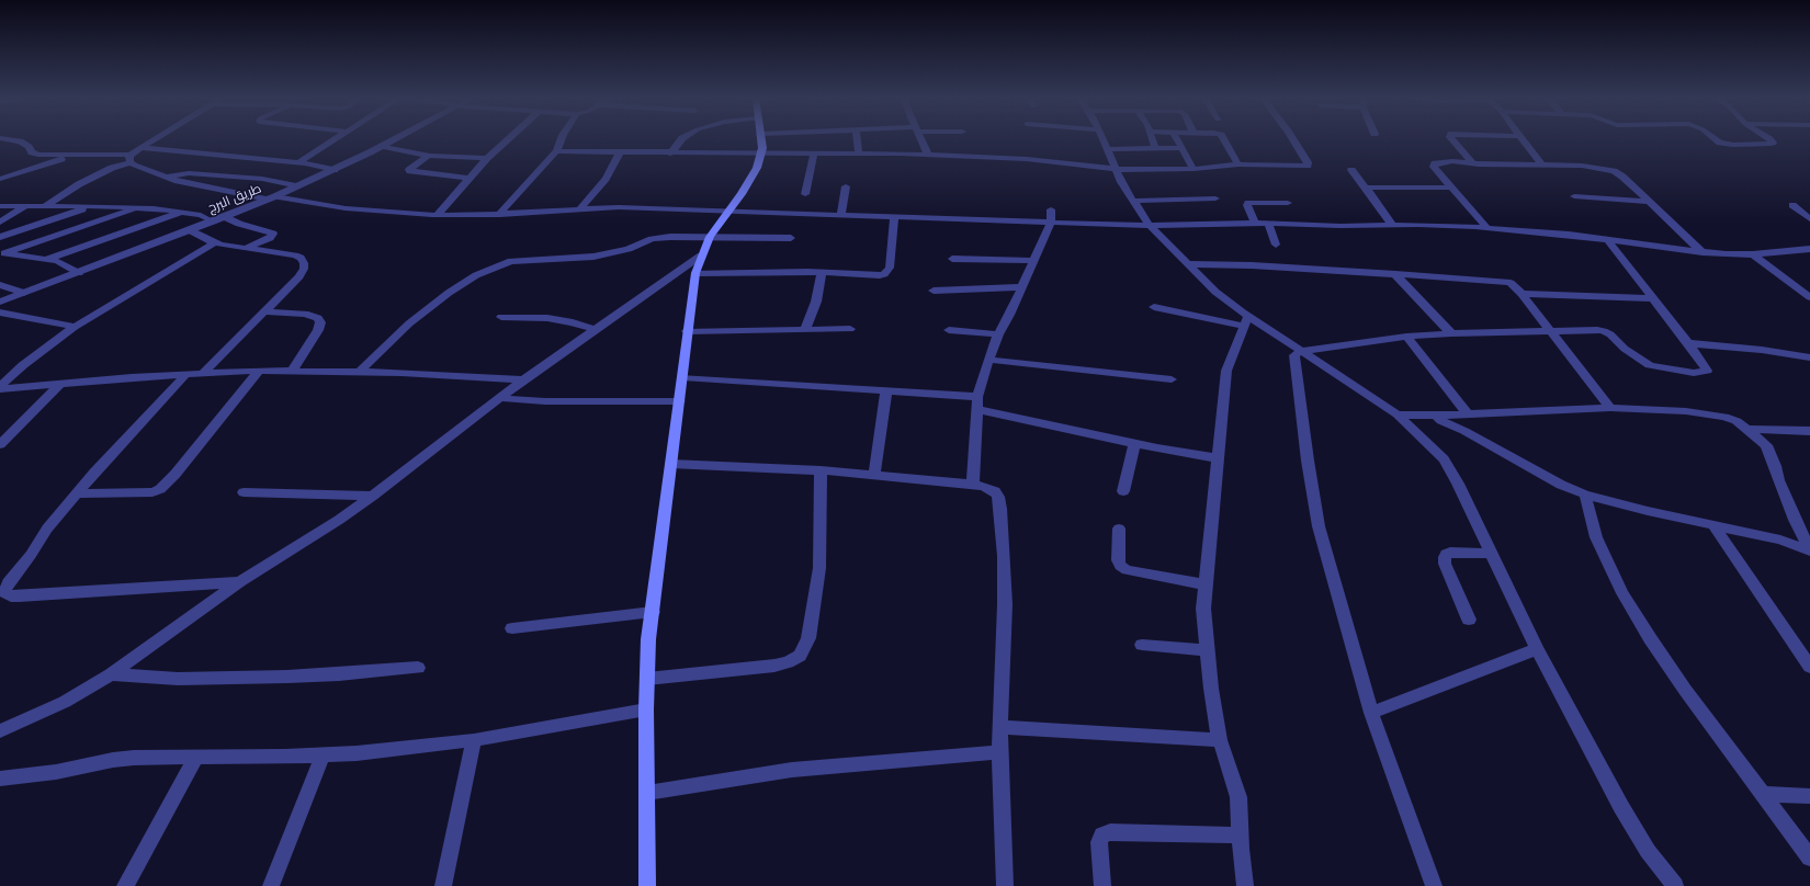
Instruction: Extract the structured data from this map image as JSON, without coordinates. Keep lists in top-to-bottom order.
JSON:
{
  "streets": {
    "street": ["طريق البرج"]
  }
}
